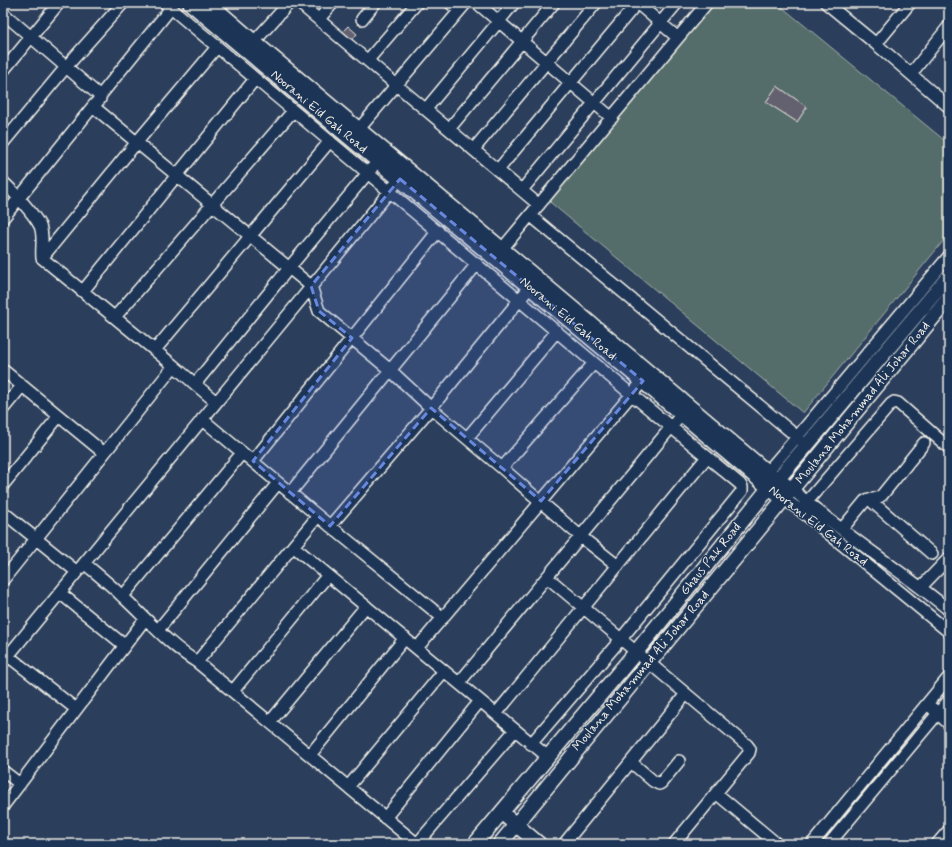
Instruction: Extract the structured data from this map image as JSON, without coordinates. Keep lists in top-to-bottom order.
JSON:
{
  "streets": {
    "main road": ["Noorani Eid Gah Road", "Moulana Mohammad Ali Johar Road", "Ghaus Pak Road"]
  },
  "crossings": [
    ["Noorani Eid Gah Road", "Moulana Mohammad Ali Johar Road"],
    ["Noorani Eid Gah Road", "Ghaus Pak Road"]
  ]
}
